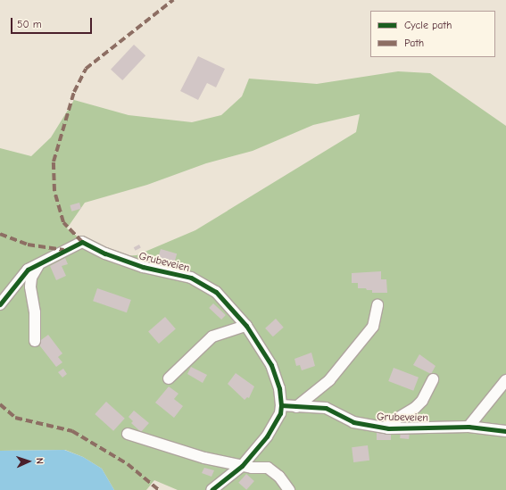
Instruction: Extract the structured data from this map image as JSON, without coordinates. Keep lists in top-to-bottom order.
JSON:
{
  "streets": {
    "street": ["Grubeveien"]
  },
  "legend": ["Cycle path", "Path"],
  "scale_bar": "50 m",
  "north": "right"
}
